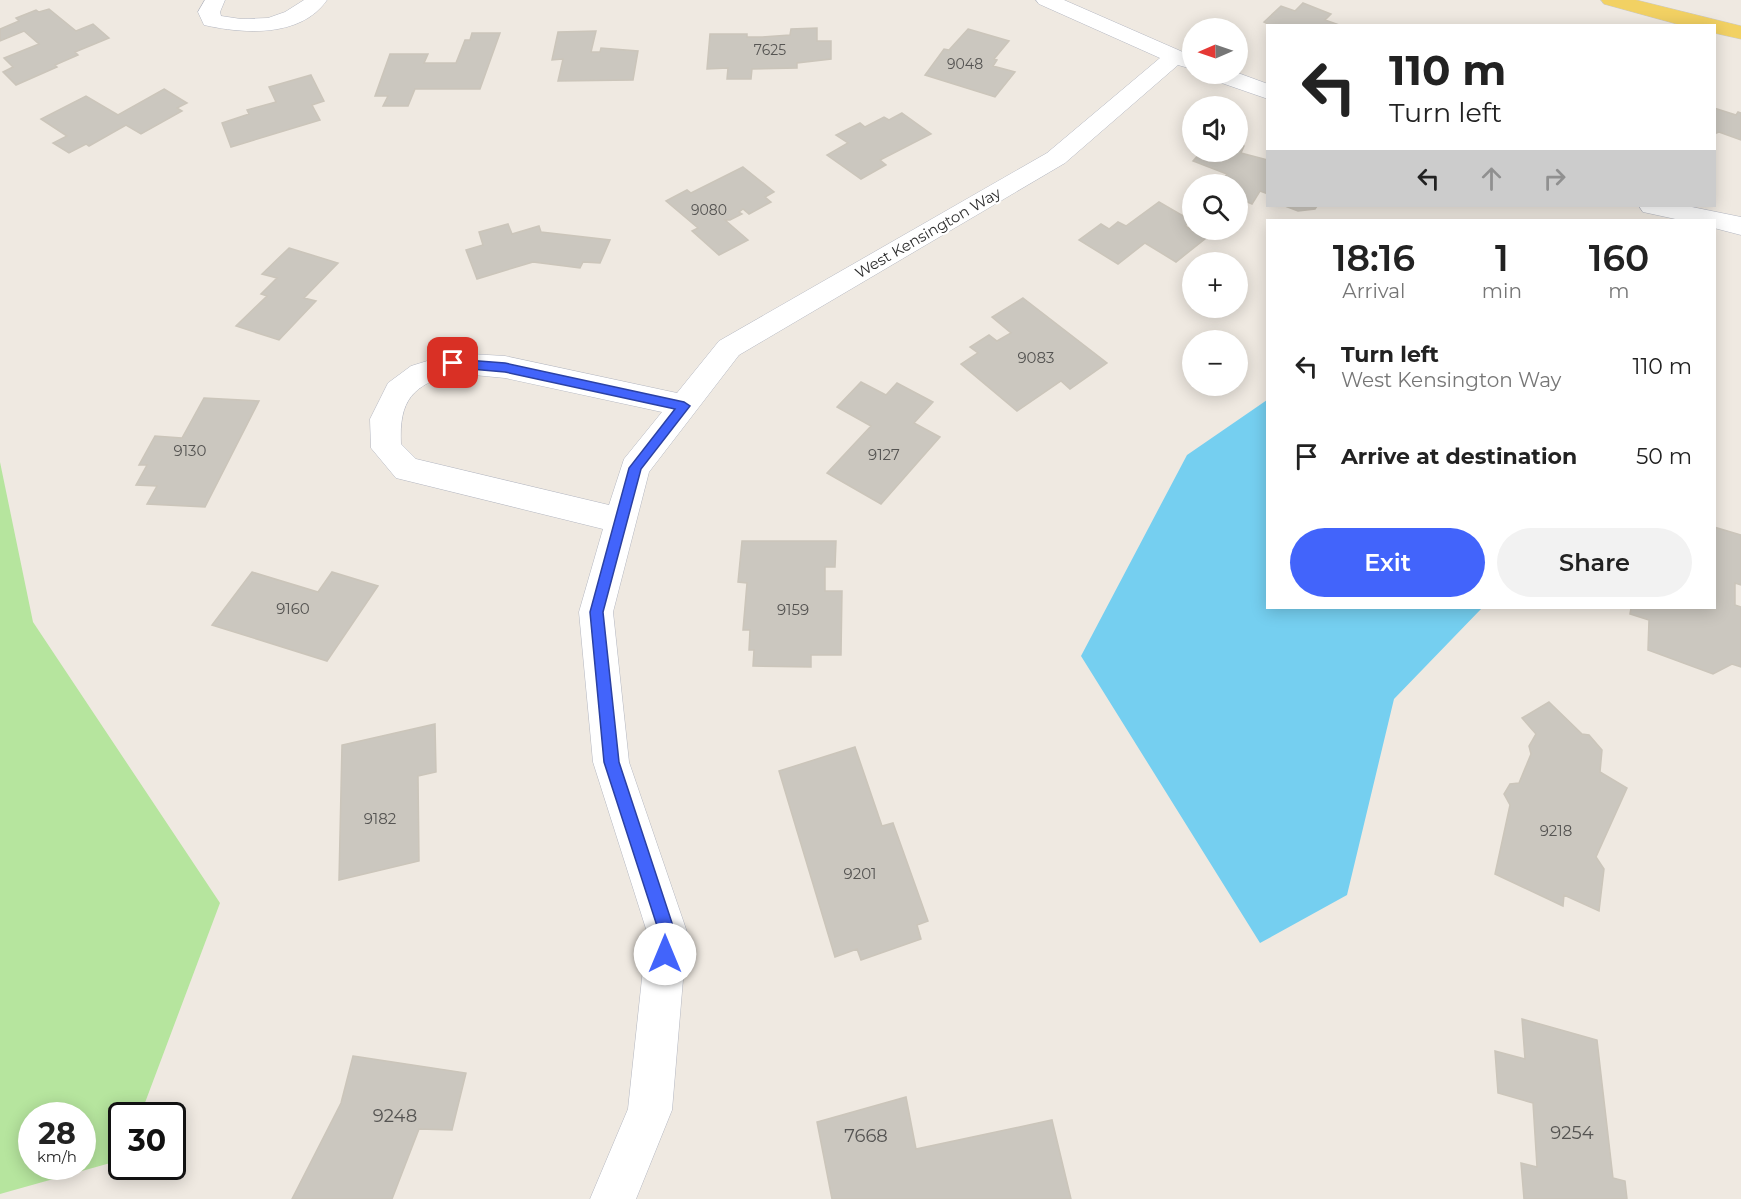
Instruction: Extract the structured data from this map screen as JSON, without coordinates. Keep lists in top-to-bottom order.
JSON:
{
  "streets": {
    "street": ["West Kensington Way"]
  },
  "house_numbers": [
    "7625",
    "9048",
    "9080",
    "9083",
    "9130",
    "9127",
    "9160",
    "9159",
    "9182",
    "9218",
    "9201",
    "9248",
    "9254",
    "7668"
  ],
  "north": "left",
  "page": {
    "map_buttons": ["+", "−"],
    "turn": ["110 m", "Turn left"],
    "eta": [
      "18:16",
      "Arrival",
      "1",
      "min",
      "160",
      "m"
    ],
    "list": [
      {
        "name": "Turn left",
        "note": "West Kensington Way",
        "value": "110 m"
      },
      {
        "name": "Arrive at destination",
        "value": "50 m"
      }
    ],
    "buttons": ["Exit", "Share"],
    "speed": "28 km/h",
    "limit": "30"
  }
}
